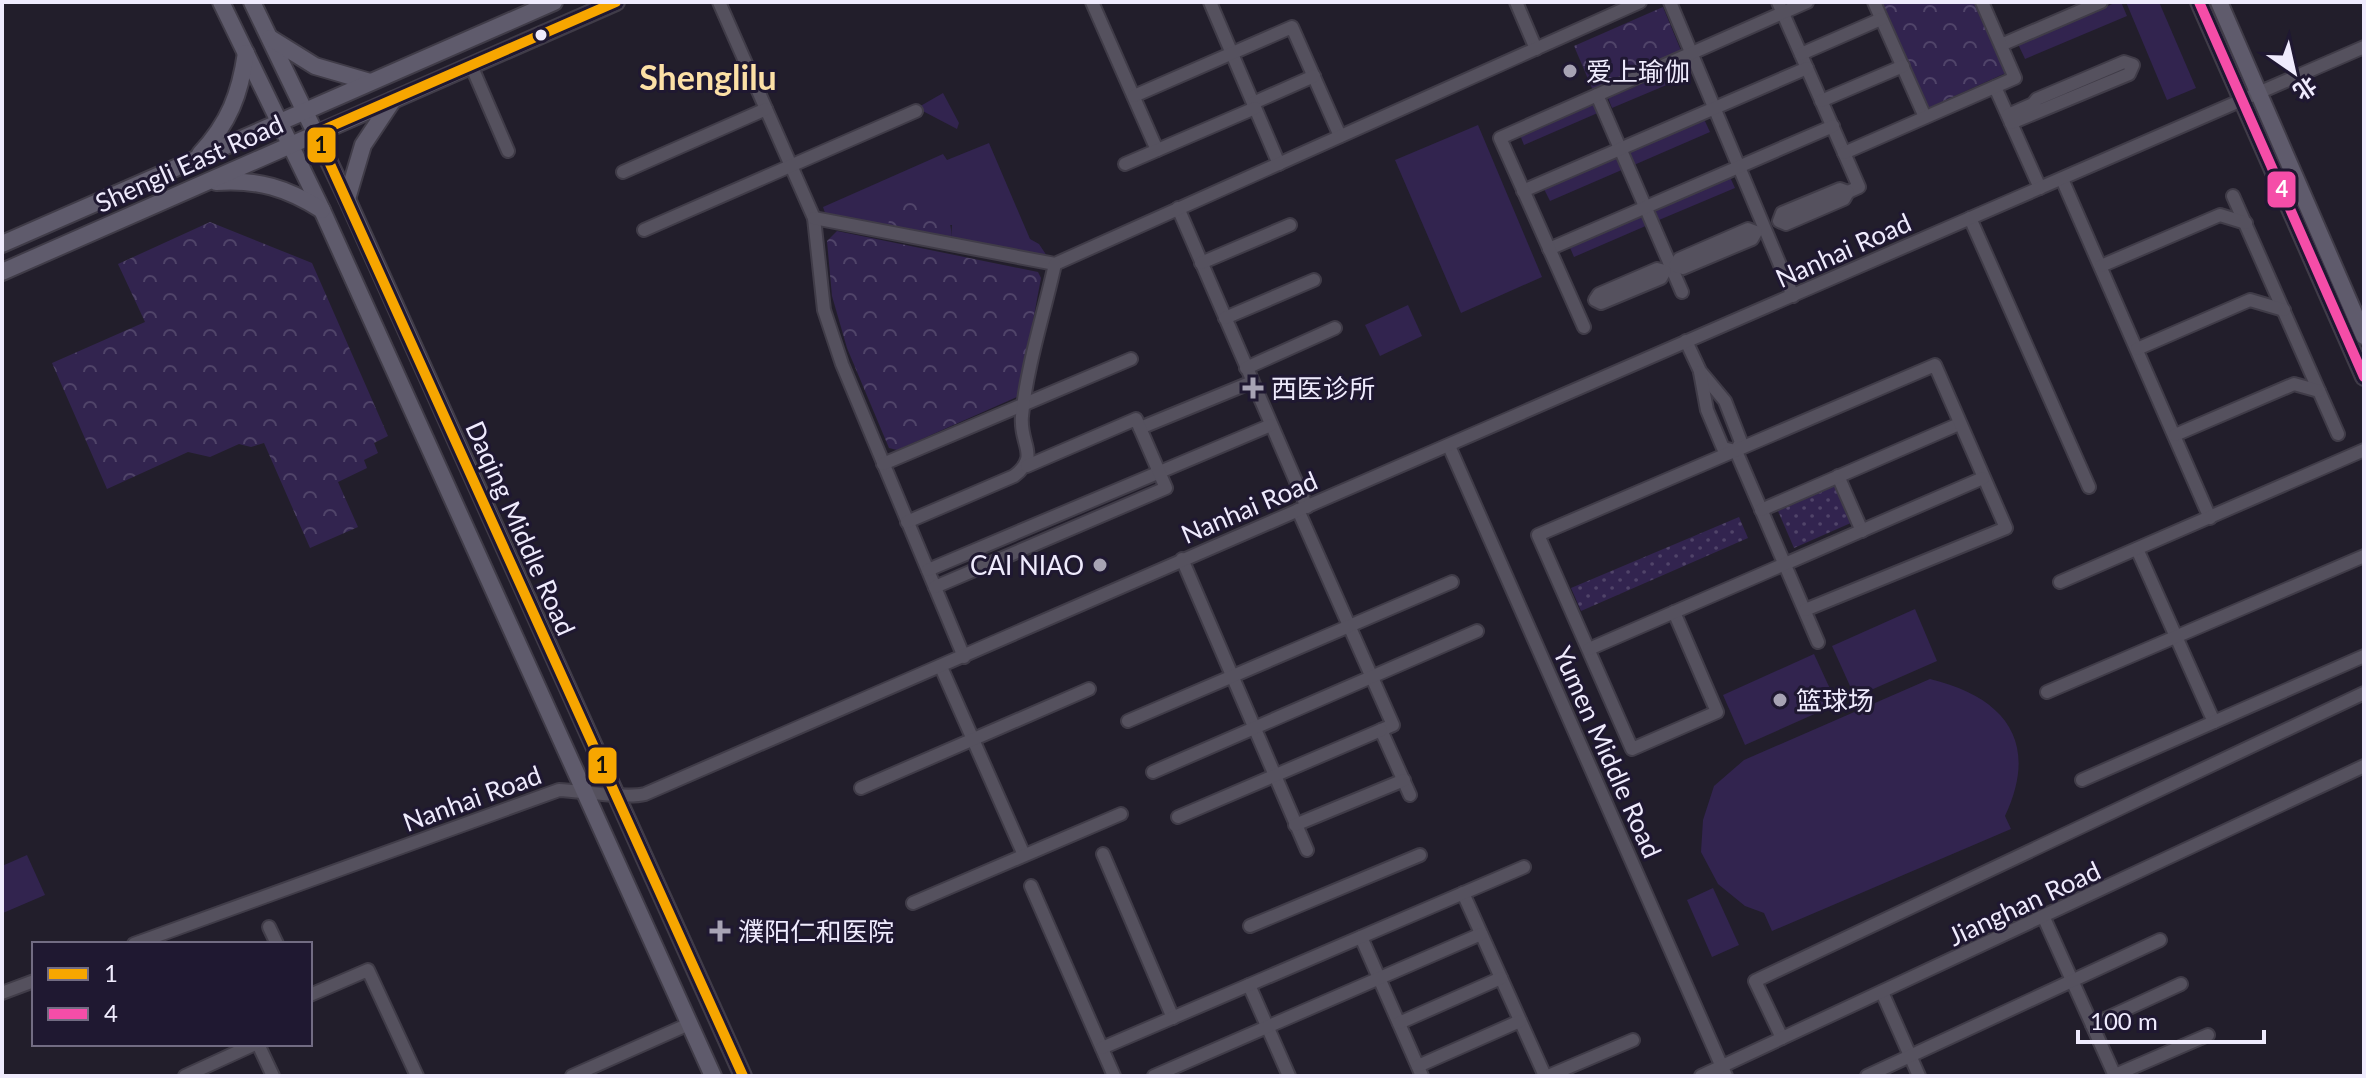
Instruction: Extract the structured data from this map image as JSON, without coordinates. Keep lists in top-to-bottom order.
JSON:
{
  "streets": {
    "main road": ["Shengli East Road", "Daqing Middle Road"],
    "street": ["Nanhai Road", "Yumen Middle Road", "Jianghan Road"]
  },
  "crossings": [
    ["Shengli East Road", "Daqing Middle Road"],
    ["Nanhai Road", "Daqing Middle Road"],
    ["Nanhai Road", "Yumen Middle Road"],
    ["Yumen Middle Road", "Jianghan Road"]
  ],
  "districts": ["Shenglilu"],
  "places": {
    "other": ["爱上瑜伽", "CAI NIAO", "篮球场"],
    "health": ["西医诊所", "濮阳仁和医院"]
  },
  "lines": ["transit line 1", "transit line 4"],
  "legend": ["1", "4"],
  "scale_bar": "100 m",
  "north": "bottom right"
}
